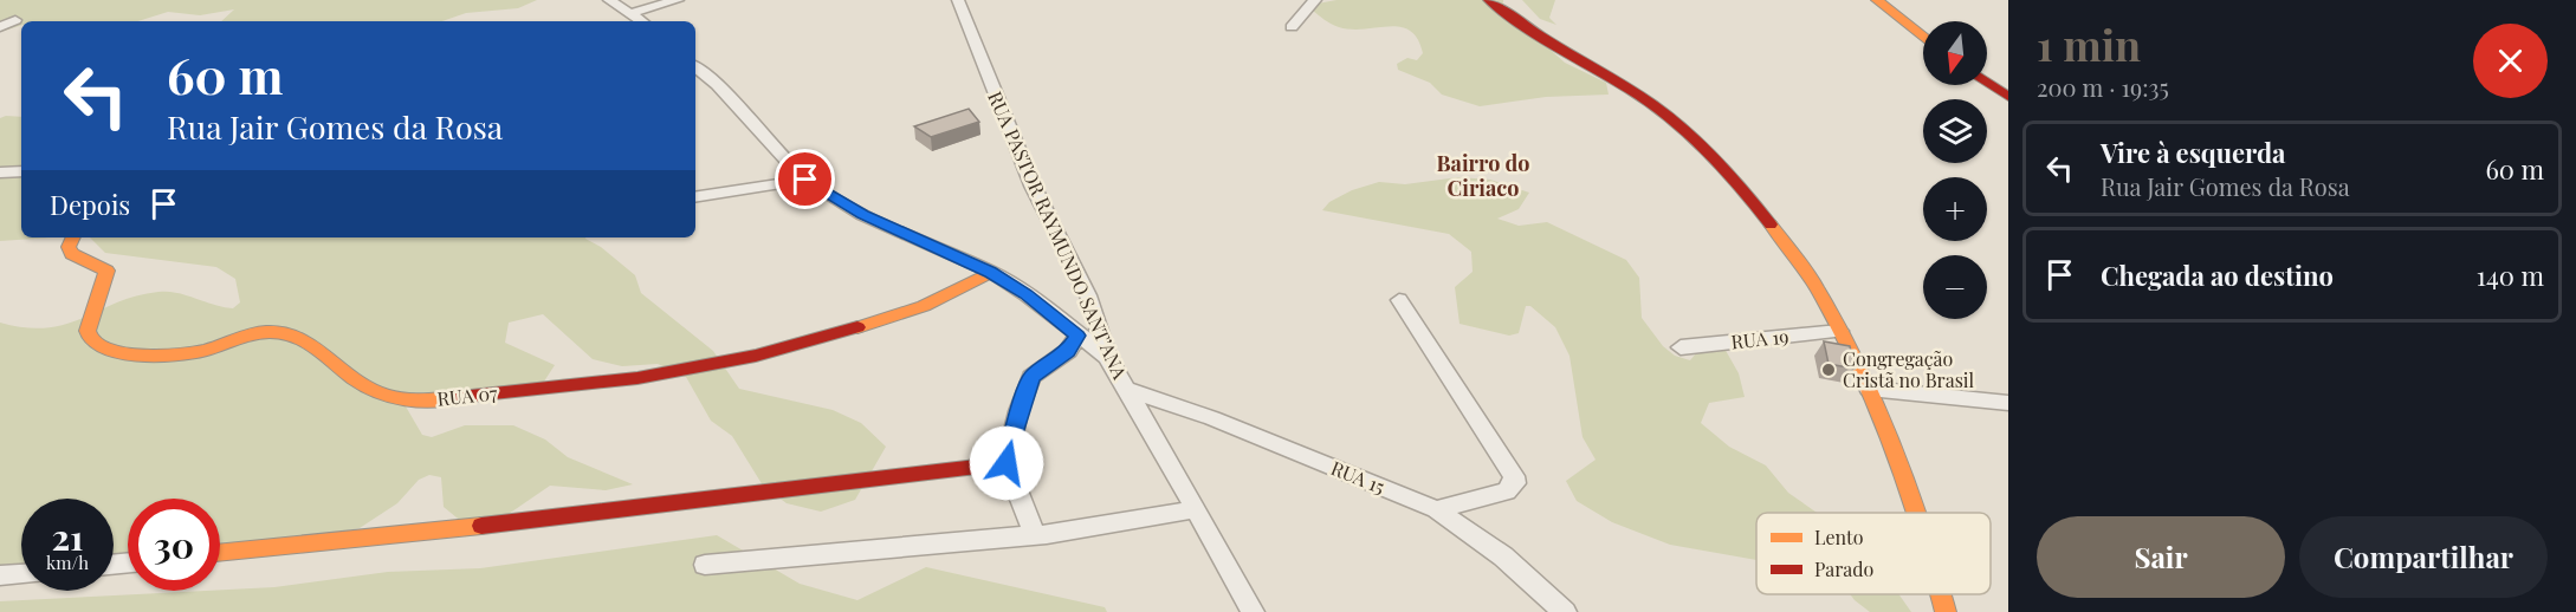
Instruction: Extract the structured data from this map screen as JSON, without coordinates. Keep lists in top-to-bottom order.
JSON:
{
  "streets": {
    "street": [
      "RUA PASTOR RAYMUNDO SANT’ANA",
      "RUA 19",
      "RUA 07",
      "RUA 15"
    ]
  },
  "crossings": [
    ["RUA PASTOR RAYMUNDO SANT’ANA", "RUA 15"]
  ],
  "districts": ["Bairro do Ciriaco"],
  "places": ["Congregação Cristã no Brasil"],
  "legend": ["Lento", "Parado"],
  "north": "bottom",
  "page": {
    "heading": ["1 min", "200 m · 19:35"],
    "map_buttons": ["+", "−"],
    "turn": ["60 m", "Rua Jair Gomes da Rosa"],
    "list": [
      {
        "name": "Vire à esquerda",
        "note": "Rua Jair Gomes da Rosa",
        "value": "60 m"
      },
      {
        "name": "Chegada ao destino",
        "value": "140 m"
      }
    ],
    "then": "Depois",
    "speed": "21 km/h",
    "limit": "30",
    "buttons": ["Sair", "Compartilhar"]
  }
}
